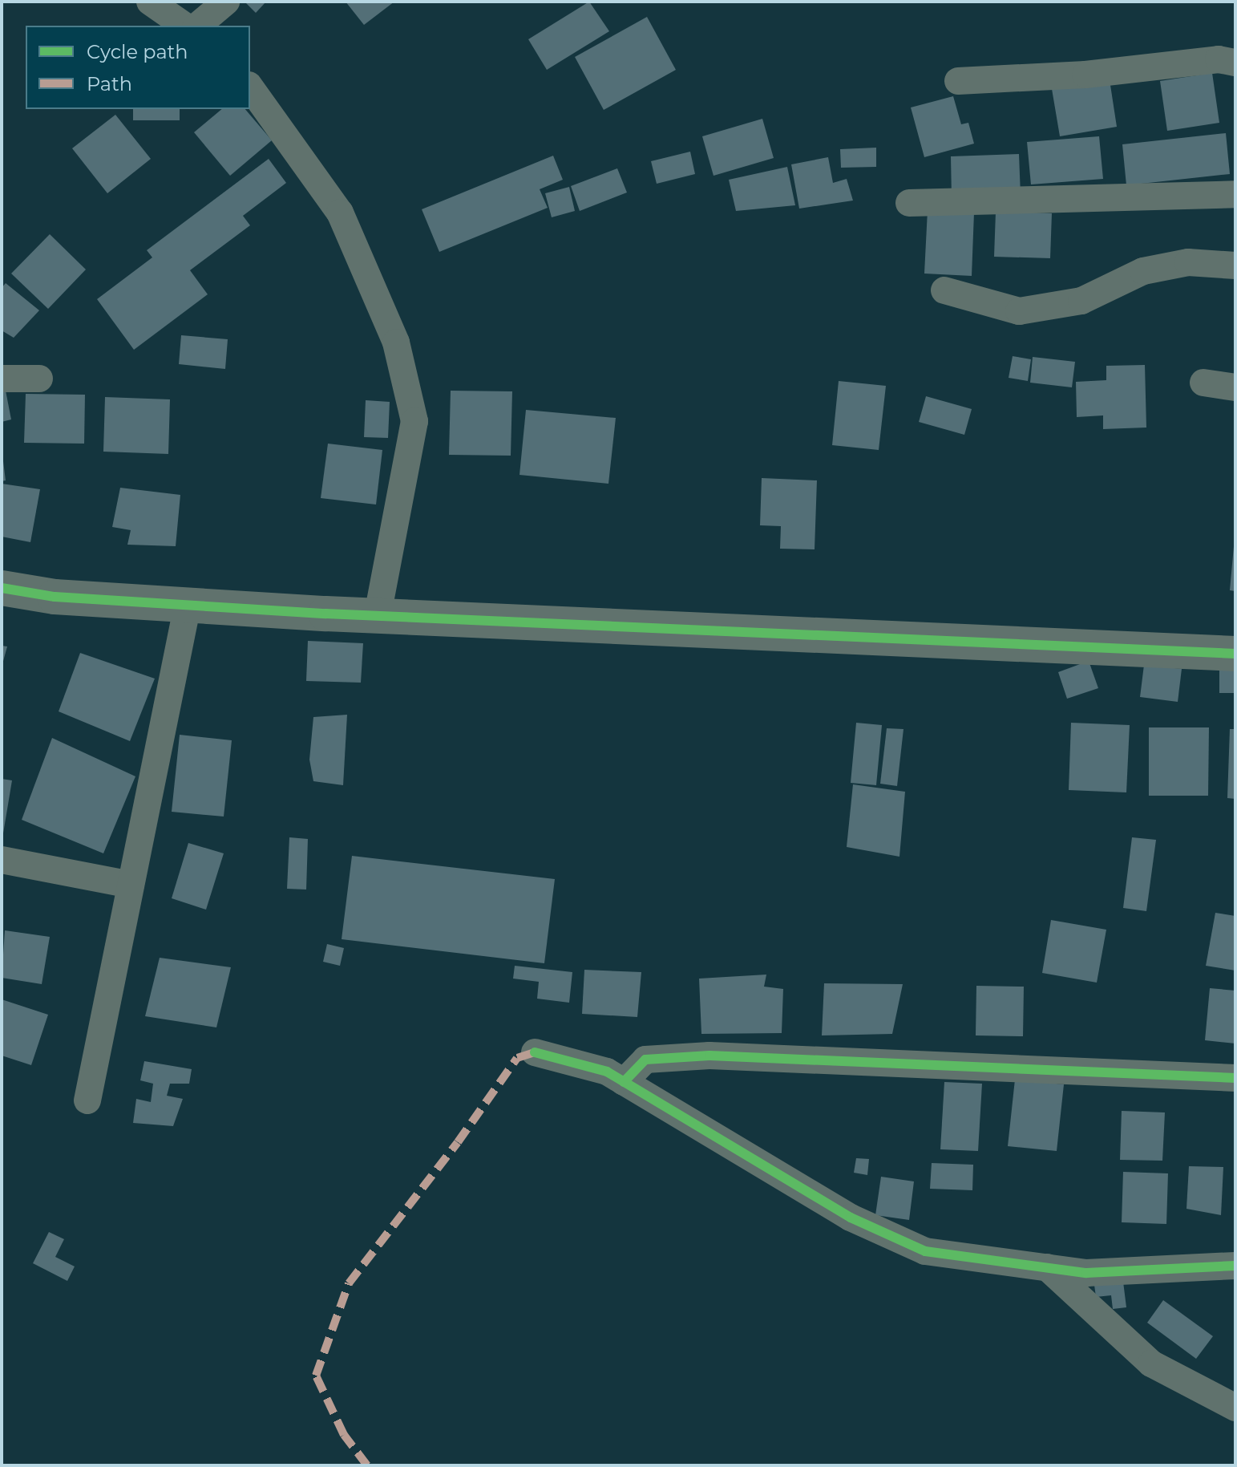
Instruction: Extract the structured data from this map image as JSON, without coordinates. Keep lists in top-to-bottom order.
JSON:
{
  "legend": ["Cycle path", "Path"]
}
